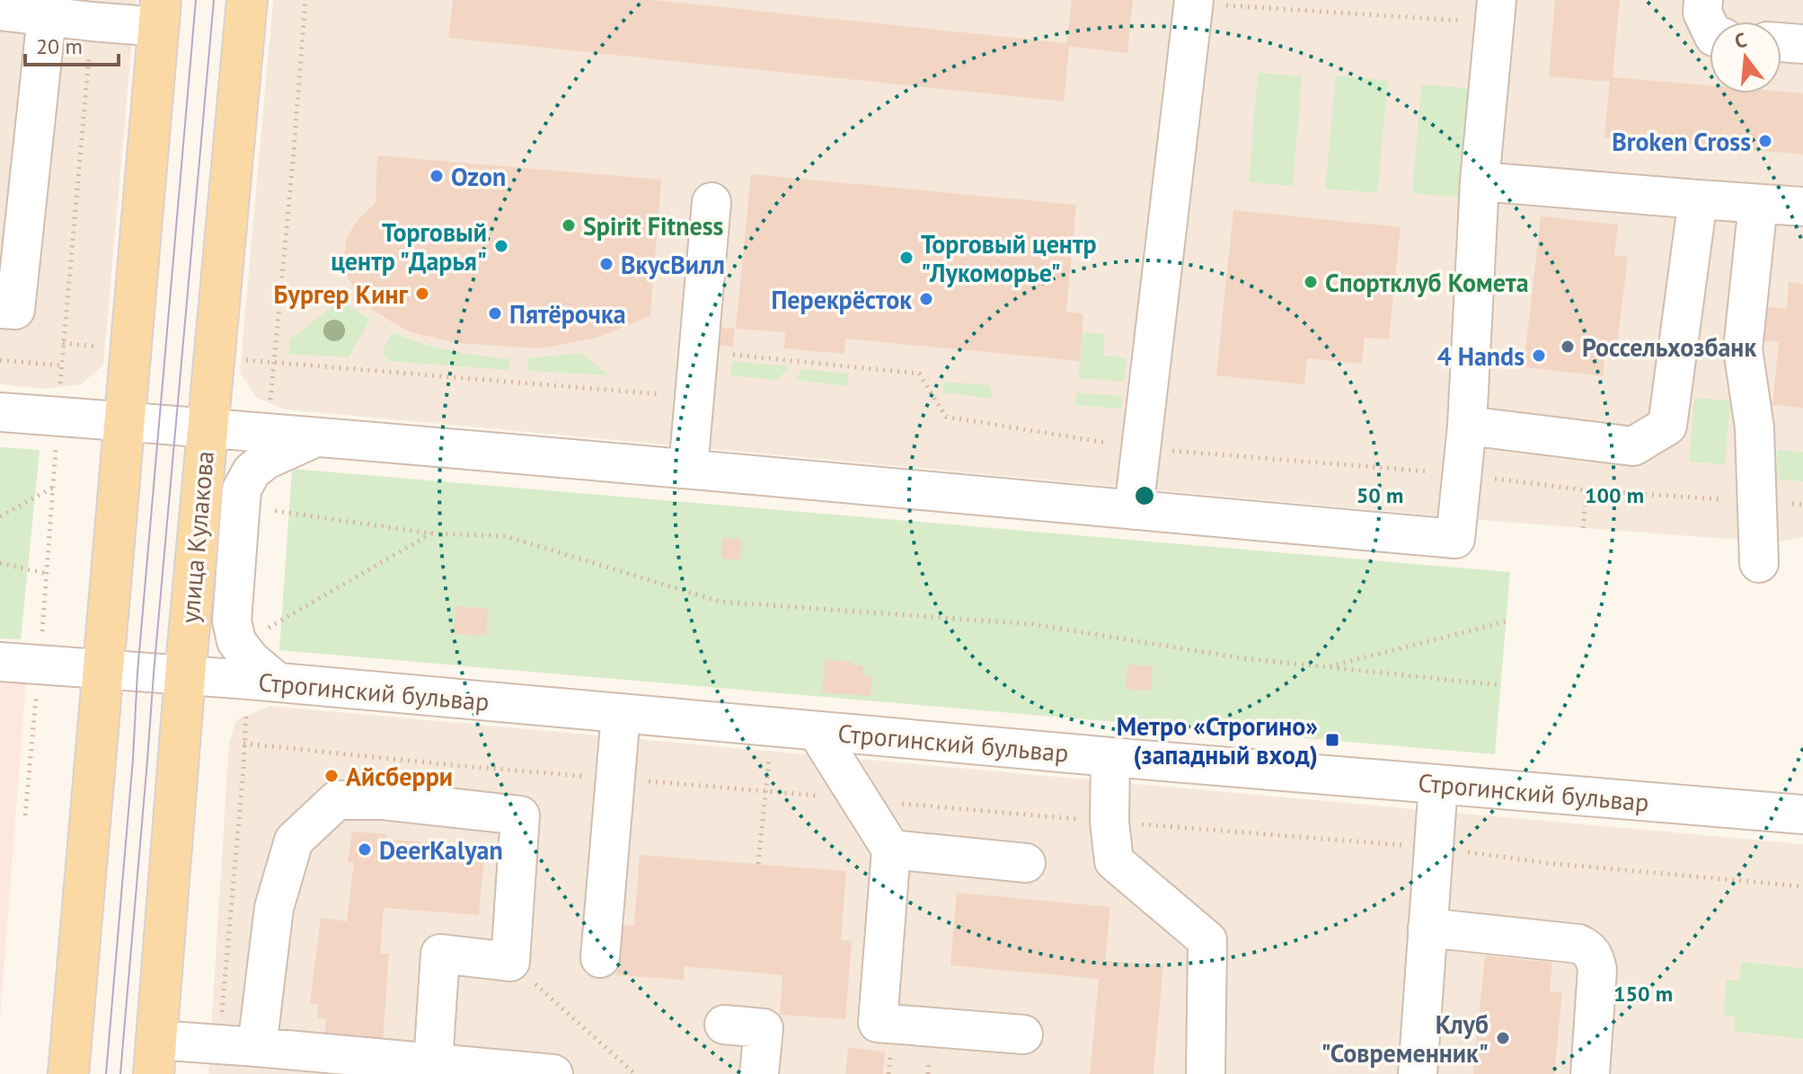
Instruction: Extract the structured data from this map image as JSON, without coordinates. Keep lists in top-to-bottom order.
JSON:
{
  "streets": {
    "main road": ["улица Кулакова"],
    "street": ["Строгинский бульвар"]
  },
  "crossings": [
    ["улица Кулакова", "Строгинский бульвар"]
  ],
  "places": {
    "other": [
      "Broken Cross",
      "Ozon",
      "Spirit Fitness",
      "Торговый центр \"Дарья\"",
      "Торговый центр \"Лукоморье\"",
      "ВкусВилл",
      "Спортклуб Комета",
      "Бургер Кинг",
      "Перекрёсток",
      "Пятёрочка",
      "Россельхозбанк",
      "4 Hands",
      "Айсберри",
      "DeerKalyan",
      "Клуб \"Современник\""
    ],
    "transit": ["Метро «Строгино» (западный вход)"]
  },
  "scale_bar": "20 m",
  "north": "top",
  "rings": ["50 m", "100 m", "150 m"]
}
